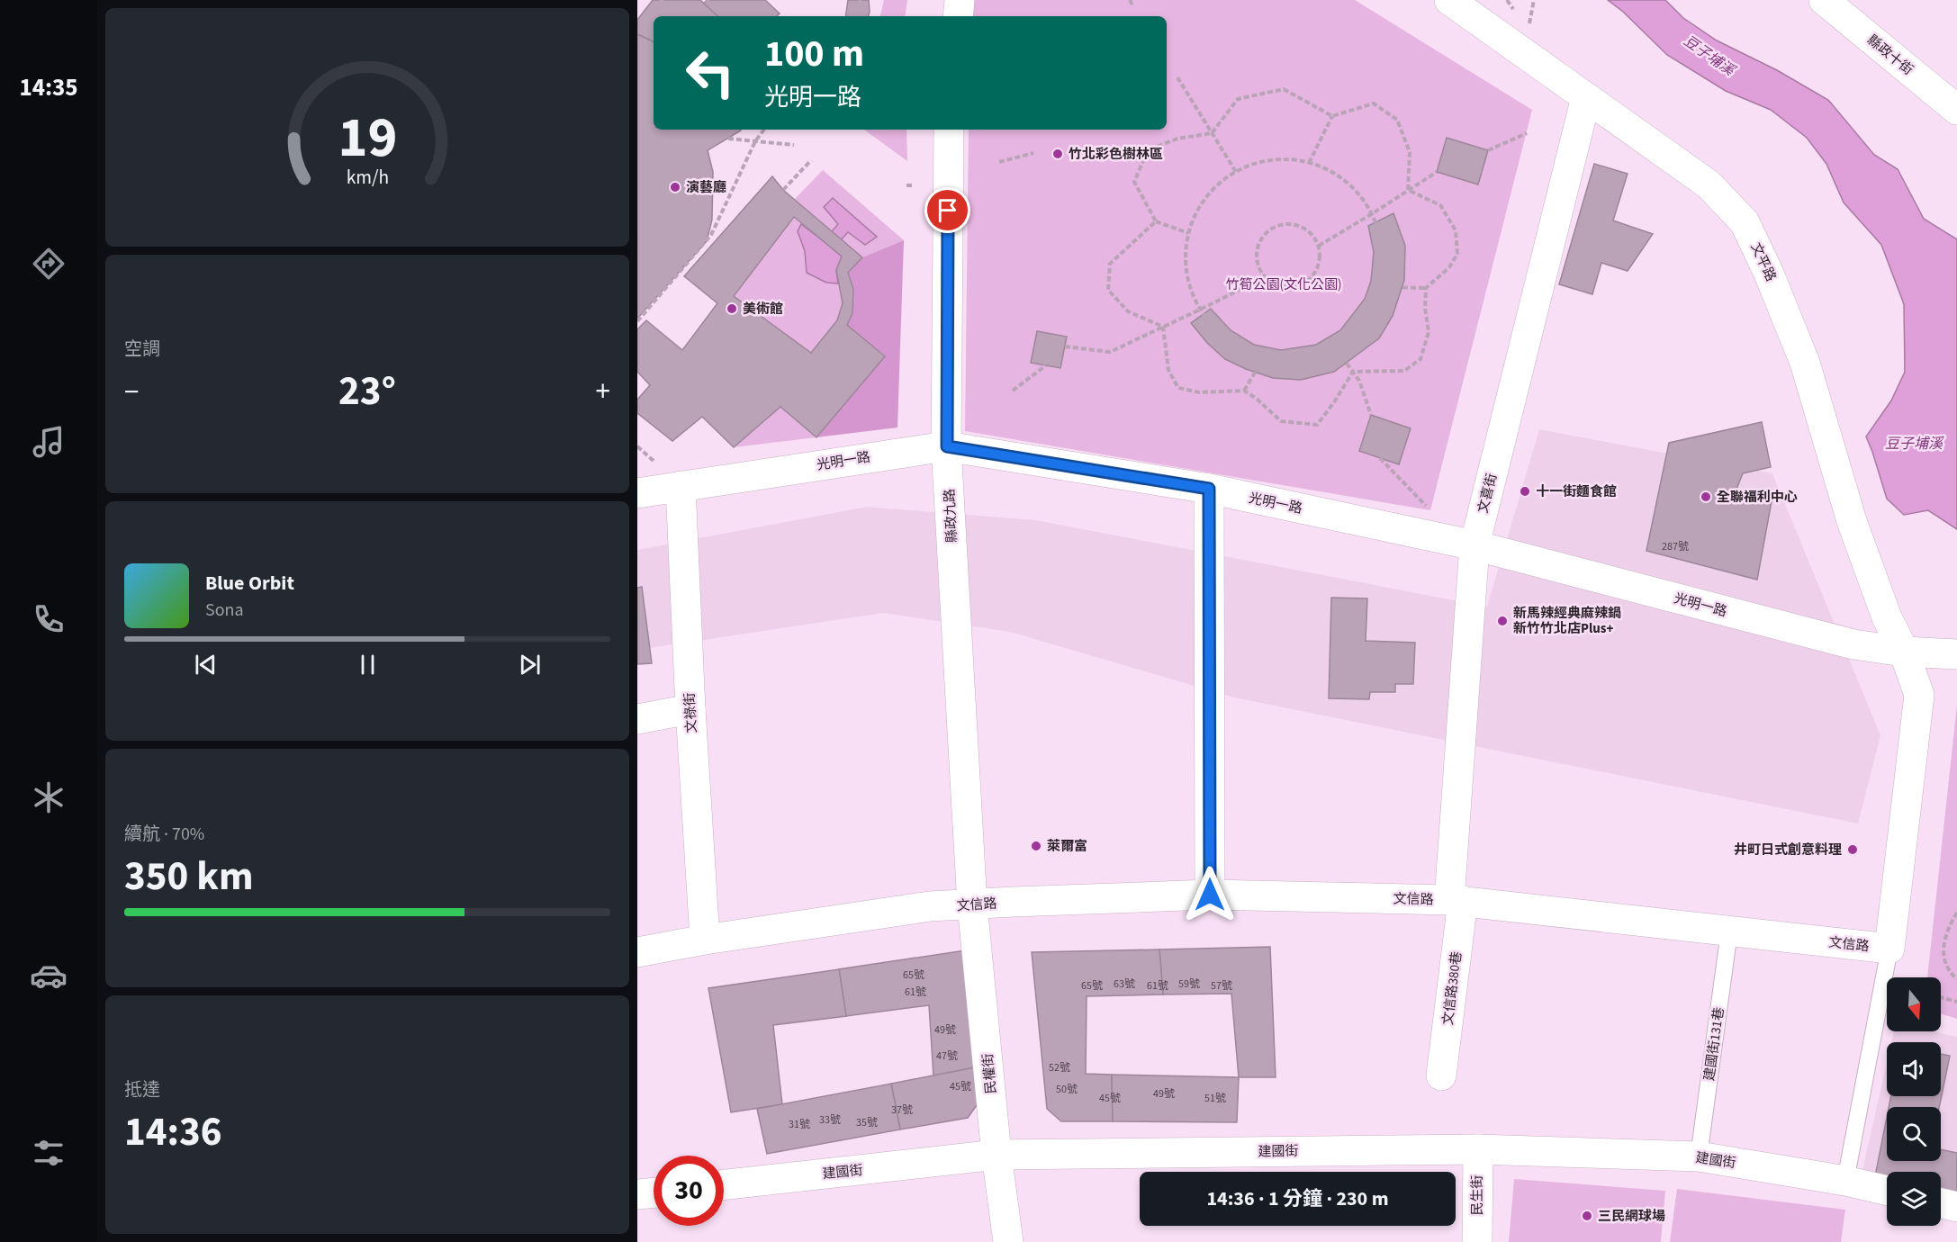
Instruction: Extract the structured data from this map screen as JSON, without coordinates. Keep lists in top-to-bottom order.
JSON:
{
  "streets": {
    "street": [
      "縣政十街",
      "文平路",
      "光明一路",
      "文喜街",
      "縣政九路",
      "文祿街",
      "文信路",
      "文信路380巷",
      "民權街",
      "建國街",
      "民生街"
    ],
    "lane": ["建國街131巷"]
  },
  "crossings": [
    ["文平路", "光明一路"],
    ["文平路", "文喜街"],
    ["文平路", "文信路"],
    ["光明一路", "文喜街"],
    ["光明一路", "縣政九路"],
    ["光明一路", "文祿街"],
    ["光明一路", "文信路"],
    ["文喜街", "文信路"],
    ["文喜街", "文信路380巷"],
    ["縣政九路", "文信路"],
    ["縣政九路", "民權街"],
    ["文祿街", "文信路"],
    ["文信路", "文信路380巷"],
    ["文信路", "建國街131巷"],
    ["文信路", "民權街"],
    ["建國街131巷", "建國街"],
    ["民權街", "建國街"],
    ["建國街", "民生街"]
  ],
  "water": ["豆子埔溪"],
  "parks": ["竹筍公園(文化公園)"],
  "places": [
    "竹北彩色樹林區",
    "演藝廳",
    "美術館",
    "十一街麵食館",
    "全聯福利中心",
    "新馬辣經典麻辣鍋 新竹竹北店Plus+",
    "萊爾富",
    "井町日式創意料理",
    "三民網球場"
  ],
  "house_numbers": [
    "287號",
    "65號",
    "63號",
    "59號",
    "65號",
    "61號",
    "57號",
    "61號",
    "49號",
    "47號",
    "52號",
    "45號",
    "50號",
    "49號",
    "45號",
    "51號",
    "37號",
    "33號",
    "35號",
    "31號"
  ],
  "north": "bottom",
  "page": {
    "tabs": "14:35",
    "turn": ["100 m", "光明一路"],
    "tile": [
      "空調",
      ["續航 · 70%", "350 km"],
      ["抵達", "14:36"]
    ],
    "heat": ["−", "23°", "+"],
    "song": ["Blue Orbit", "Sona"],
    "limit": "30",
    "trip": "14:36 · 1 分鐘 · 230 m",
    "gauge": ["19", "km/h"]
  }
}
